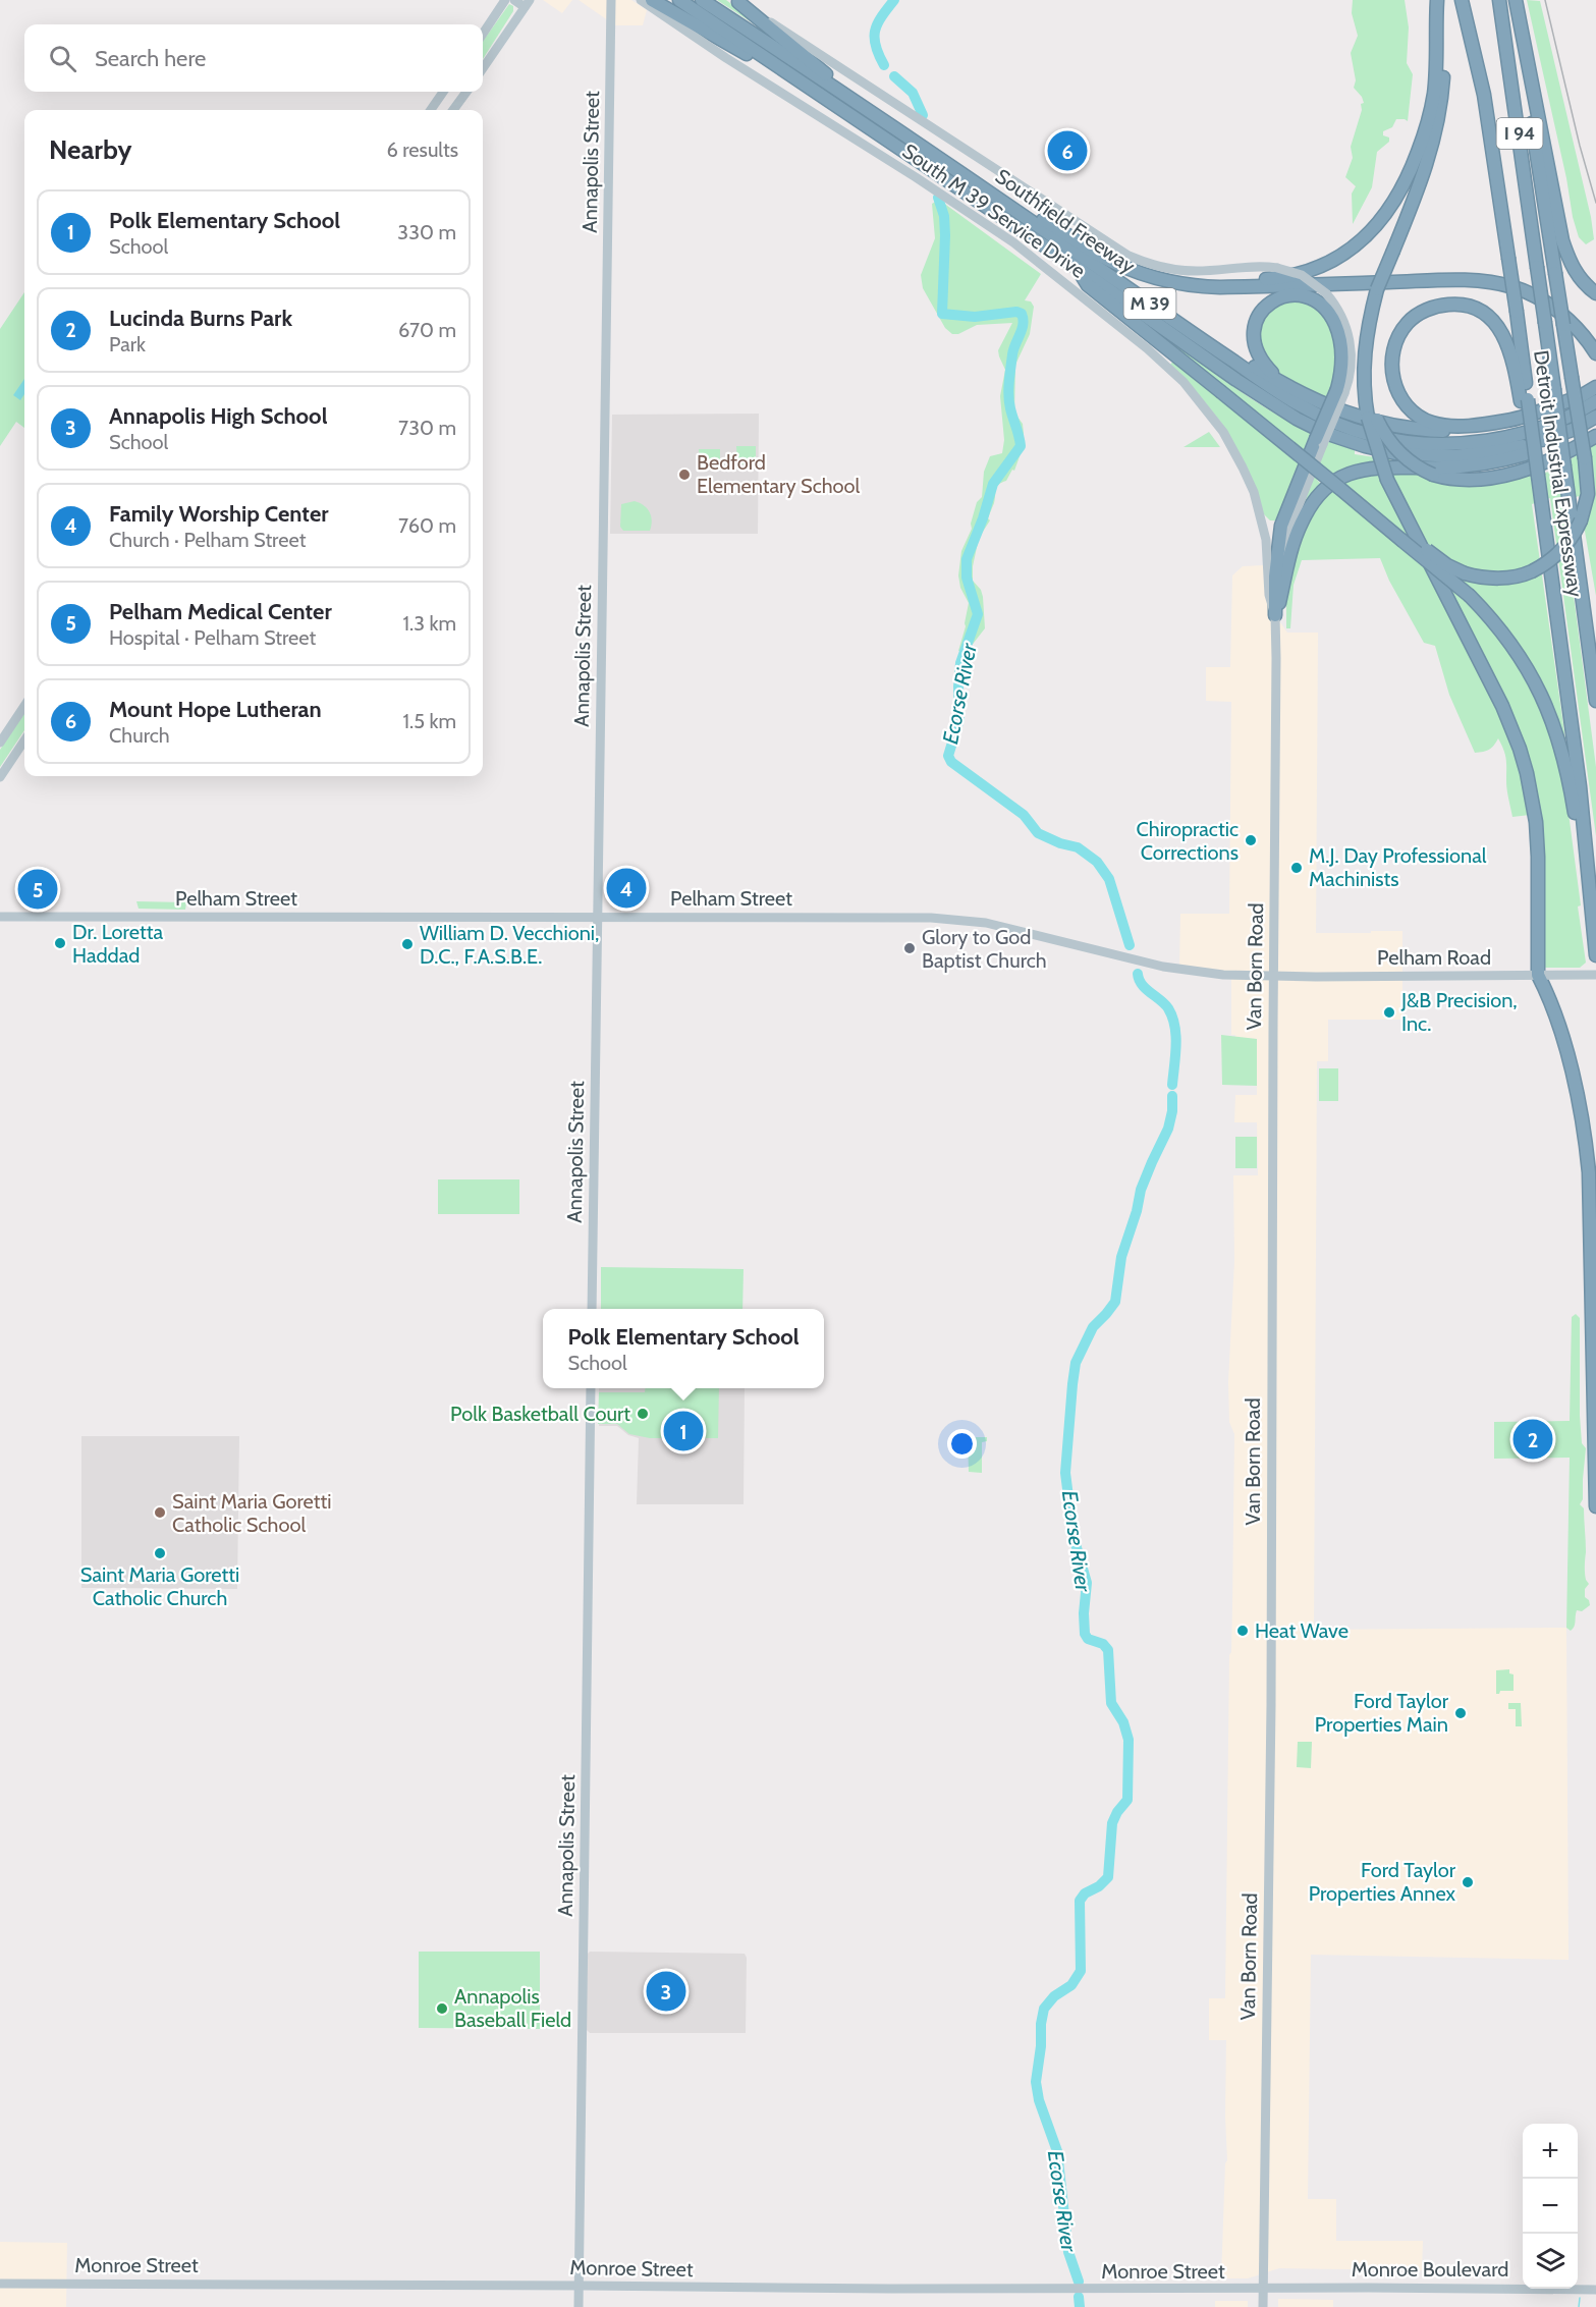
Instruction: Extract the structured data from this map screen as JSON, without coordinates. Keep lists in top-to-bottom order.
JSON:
{
  "streets": {
    "highway": [
      "I 94",
      "Southfield Freeway",
      "M 39",
      "Detroit Industrial Expressway"
    ],
    "street": [
      "Annapolis Street",
      "South M 39 Service Drive",
      "Pelham Street",
      "Pelham Road",
      "Van Born Road",
      "Monroe Street",
      "Monroe Boulevard"
    ]
  },
  "crossings": [
    ["Annapolis Street", "Pelham Street"],
    ["Annapolis Street", "Monroe Street"],
    ["South M 39 Service Drive", "Van Born Road"],
    ["Southfield Freeway", "Detroit Industrial Expressway"],
    ["Pelham Street", "Pelham Road"],
    ["Pelham Street", "Van Born Road"],
    ["Pelham Road", "Van Born Road"],
    ["Van Born Road", "Monroe Street"],
    ["Van Born Road", "Monroe Boulevard"],
    ["Monroe Street", "Monroe Boulevard"]
  ],
  "water": ["Ecorse River"],
  "places": [
    "Bedford Elementary School",
    "Chiropractic Corrections",
    "M.J. Day Professional Machinists",
    "Dr. Loretta Haddad",
    "William D. Vecchioni, D.C., F.A.S.B.E.",
    "Glory to God Baptist Church",
    "J&B Precision, Inc.",
    "Polk Basketball Court",
    "Saint Maria Goretti Catholic School",
    "Saint Maria Goretti Catholic Church",
    "Heat Wave",
    "Ford Taylor Properties Main",
    "Ford Taylor Properties Annex",
    "Annapolis Baseball Field"
  ],
  "page": {
    "search": "Search here",
    "heading": ["Nearby", "6 results"],
    "pins": [
      "6",
      "4",
      "5",
      "1",
      "2",
      "3"
    ],
    "list": [
      {
        "mark": "1",
        "name": "Polk Elementary School",
        "note": "School",
        "value": "330 m"
      },
      {
        "mark": "2",
        "name": "Lucinda Burns Park",
        "note": "Park",
        "value": "670 m"
      },
      {
        "mark": "3",
        "name": "Annapolis High School",
        "note": "School",
        "value": "730 m"
      },
      {
        "mark": "4",
        "name": "Family Worship Center",
        "note": "Church · Pelham Street",
        "value": "760 m"
      },
      {
        "mark": "5",
        "name": "Pelham Medical Center",
        "note": "Hospital · Pelham Street",
        "value": "1.3 km"
      },
      {
        "mark": "6",
        "name": "Mount Hope Lutheran",
        "note": "Church",
        "value": "1.5 km"
      }
    ],
    "popup": ["Polk Elementary School", "School"],
    "map_buttons": ["+", "−"]
  }
}
